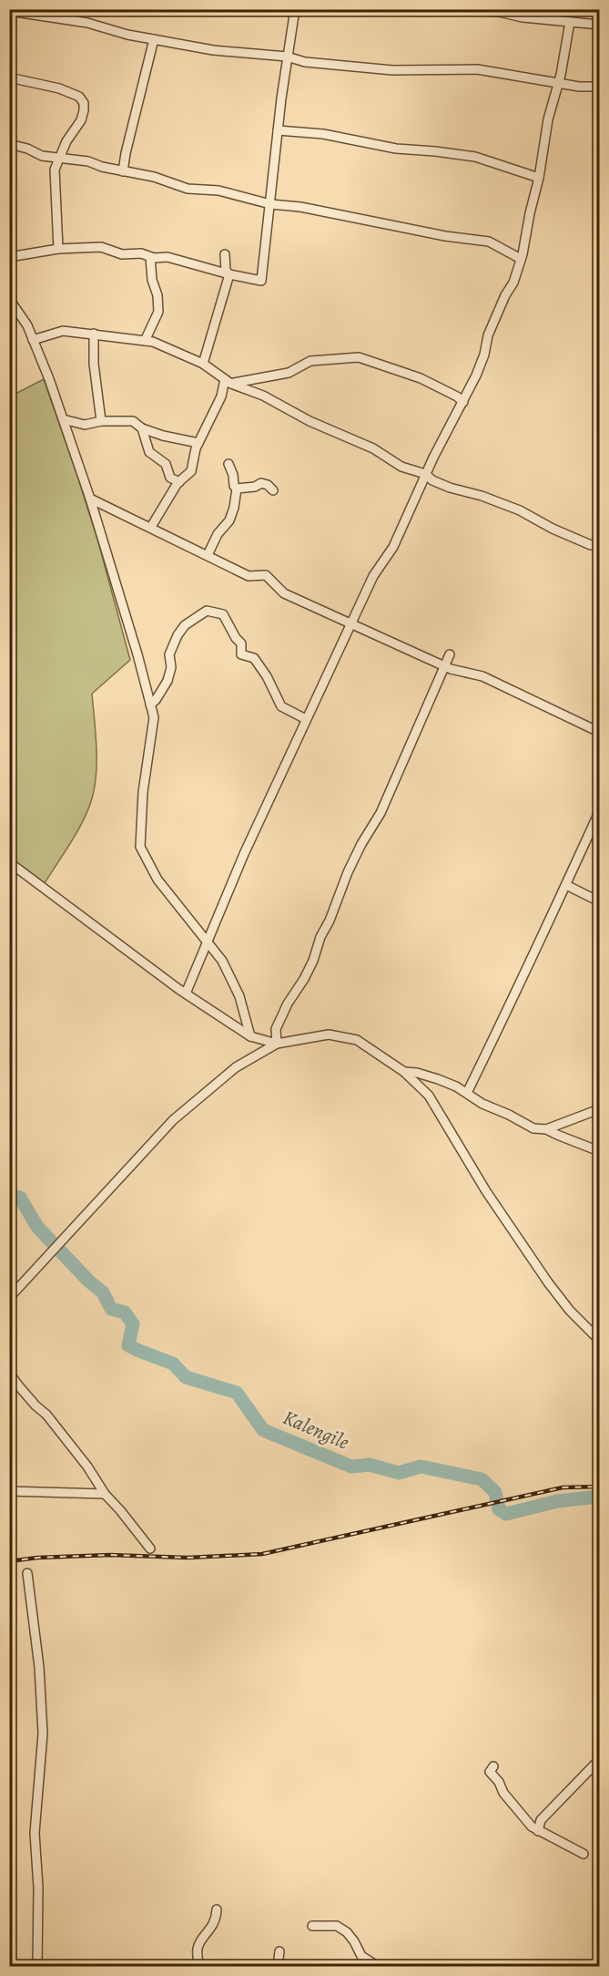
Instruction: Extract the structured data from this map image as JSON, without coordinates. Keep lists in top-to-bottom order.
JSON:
{
  "water": ["Kalengile"]
}
